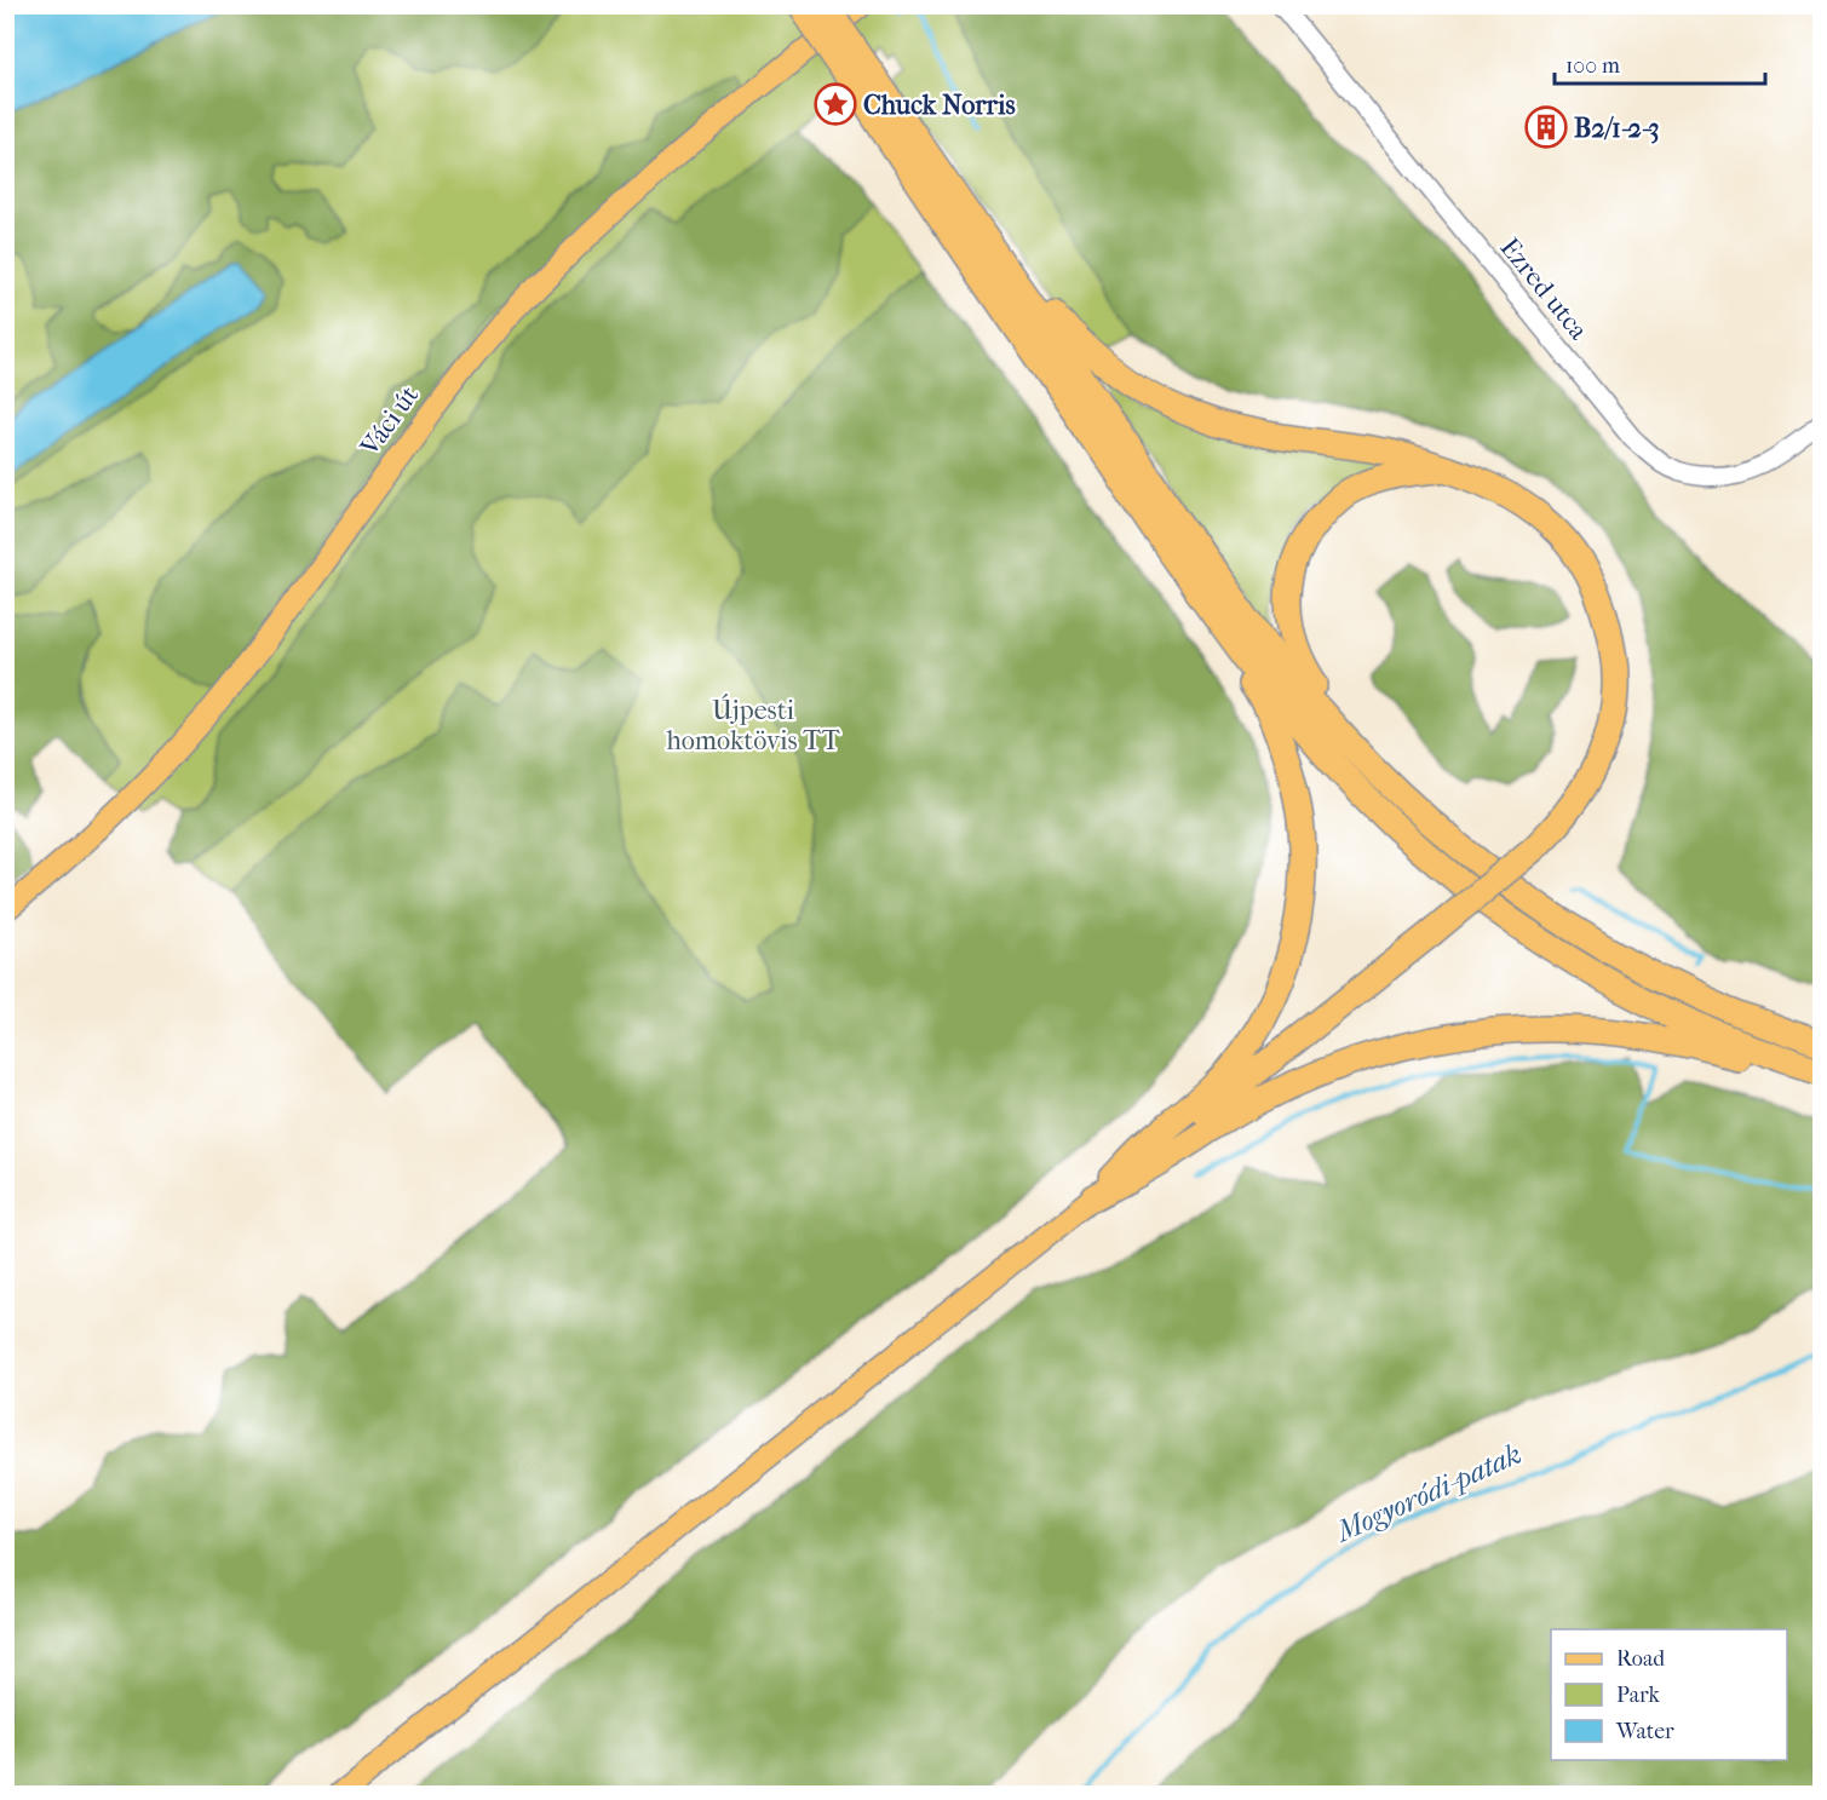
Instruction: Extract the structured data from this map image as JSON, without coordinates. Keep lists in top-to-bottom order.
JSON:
{
  "streets": {
    "main road": ["Váci út"],
    "street": ["Ezred utca"]
  },
  "water": ["Mogyoródi-patak"],
  "parks": ["Újpesti homoktövis TT"],
  "places": {
    "place": ["Chuck Norris"],
    "building": ["B2/1-2-3"]
  },
  "legend": ["Road", "Park", "Water"],
  "scale_bar": "100 m"
}
